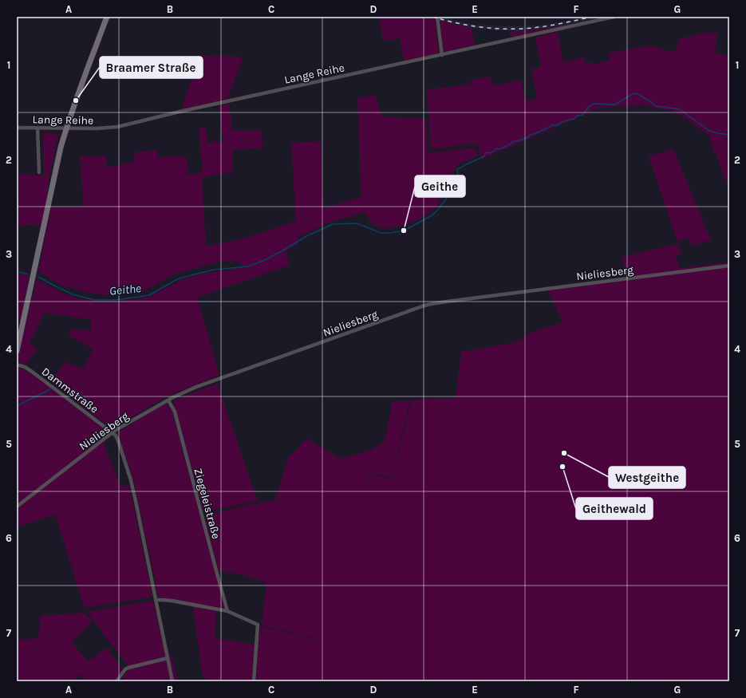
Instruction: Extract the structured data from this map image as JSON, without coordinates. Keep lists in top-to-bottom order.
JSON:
{
  "streets": {
    "street": [
      "Lange Reihe",
      "Nieliesberg",
      "Dammstraße",
      "Ziegeleistraße"
    ]
  },
  "crossings": [
    ["Nieliesberg", "Dammstraße"],
    ["Nieliesberg", "Ziegeleistraße"]
  ],
  "water": ["Geithe"],
  "places": [
    "Braamer Straße",
    "Geithe",
    "Westgeithe",
    "Geithewald"
  ],
  "grid": {
    "columns": [
      "A",
      "B",
      "C",
      "D",
      "E",
      "F",
      "G"
    ],
    "rows": [
      "1",
      "2",
      "3",
      "4",
      "5",
      "6",
      "7"
    ]
  }
}
